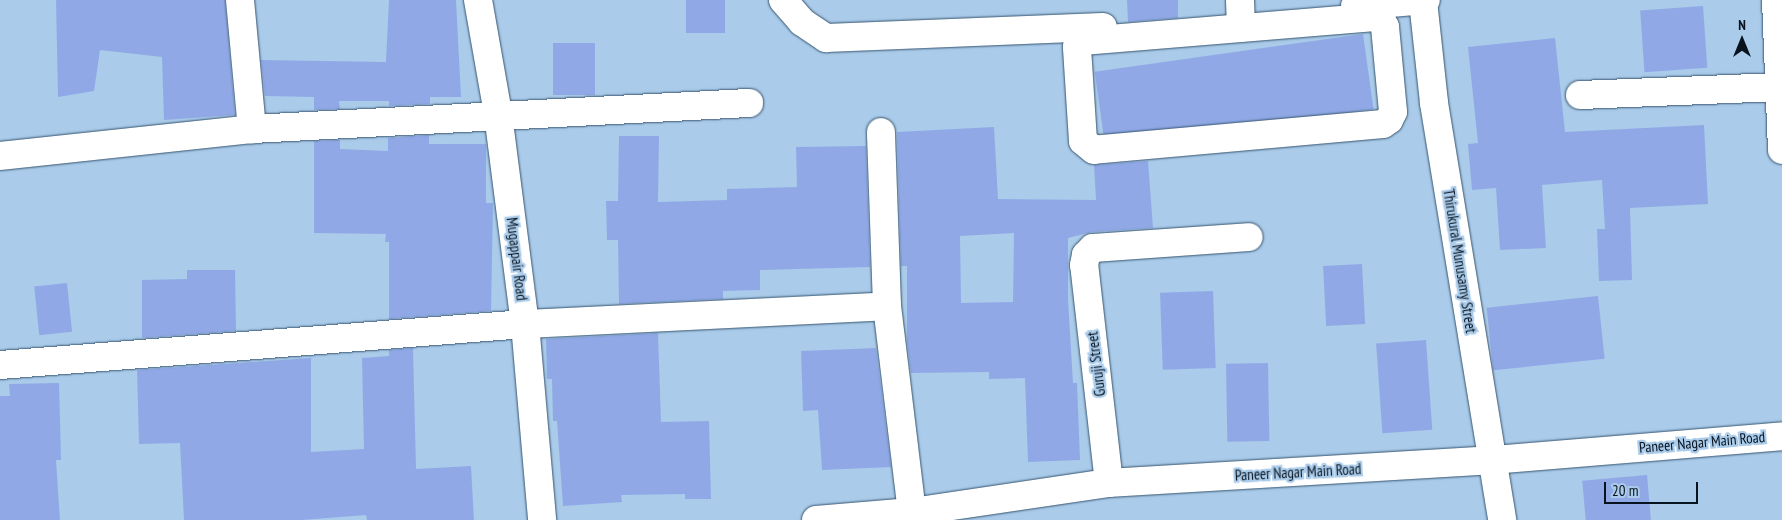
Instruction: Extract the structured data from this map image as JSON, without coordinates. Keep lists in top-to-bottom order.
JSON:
{
  "streets": {
    "street": [
      "Mugappair Road",
      "Thirukural Munusamy Street",
      "Guruji Street",
      "Paneer Nagar Main Road"
    ]
  },
  "crossings": [
    ["Thirukural Munusamy Street", "Paneer Nagar Main Road"],
    ["Guruji Street", "Paneer Nagar Main Road"]
  ],
  "scale_bar": "20 m",
  "north": "top"
}
